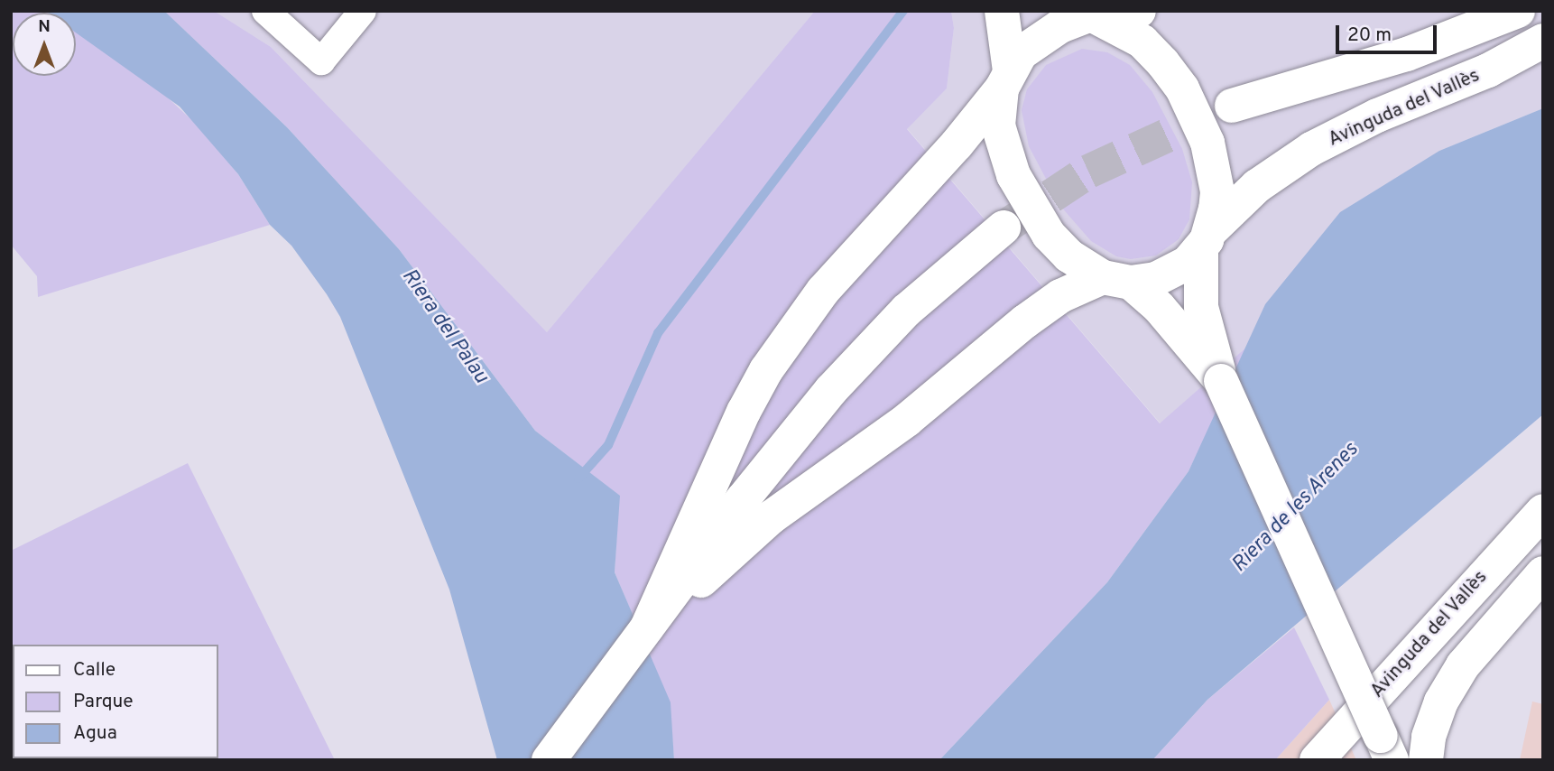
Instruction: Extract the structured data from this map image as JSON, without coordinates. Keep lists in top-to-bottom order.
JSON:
{
  "streets": {
    "main road": ["Avinguda del Vallès"]
  },
  "water": ["Riera del Palau", "Riera de les Arenes"],
  "legend": ["Calle", "Parque", "Agua"],
  "scale_bar": "20 m",
  "north": "top"
}
